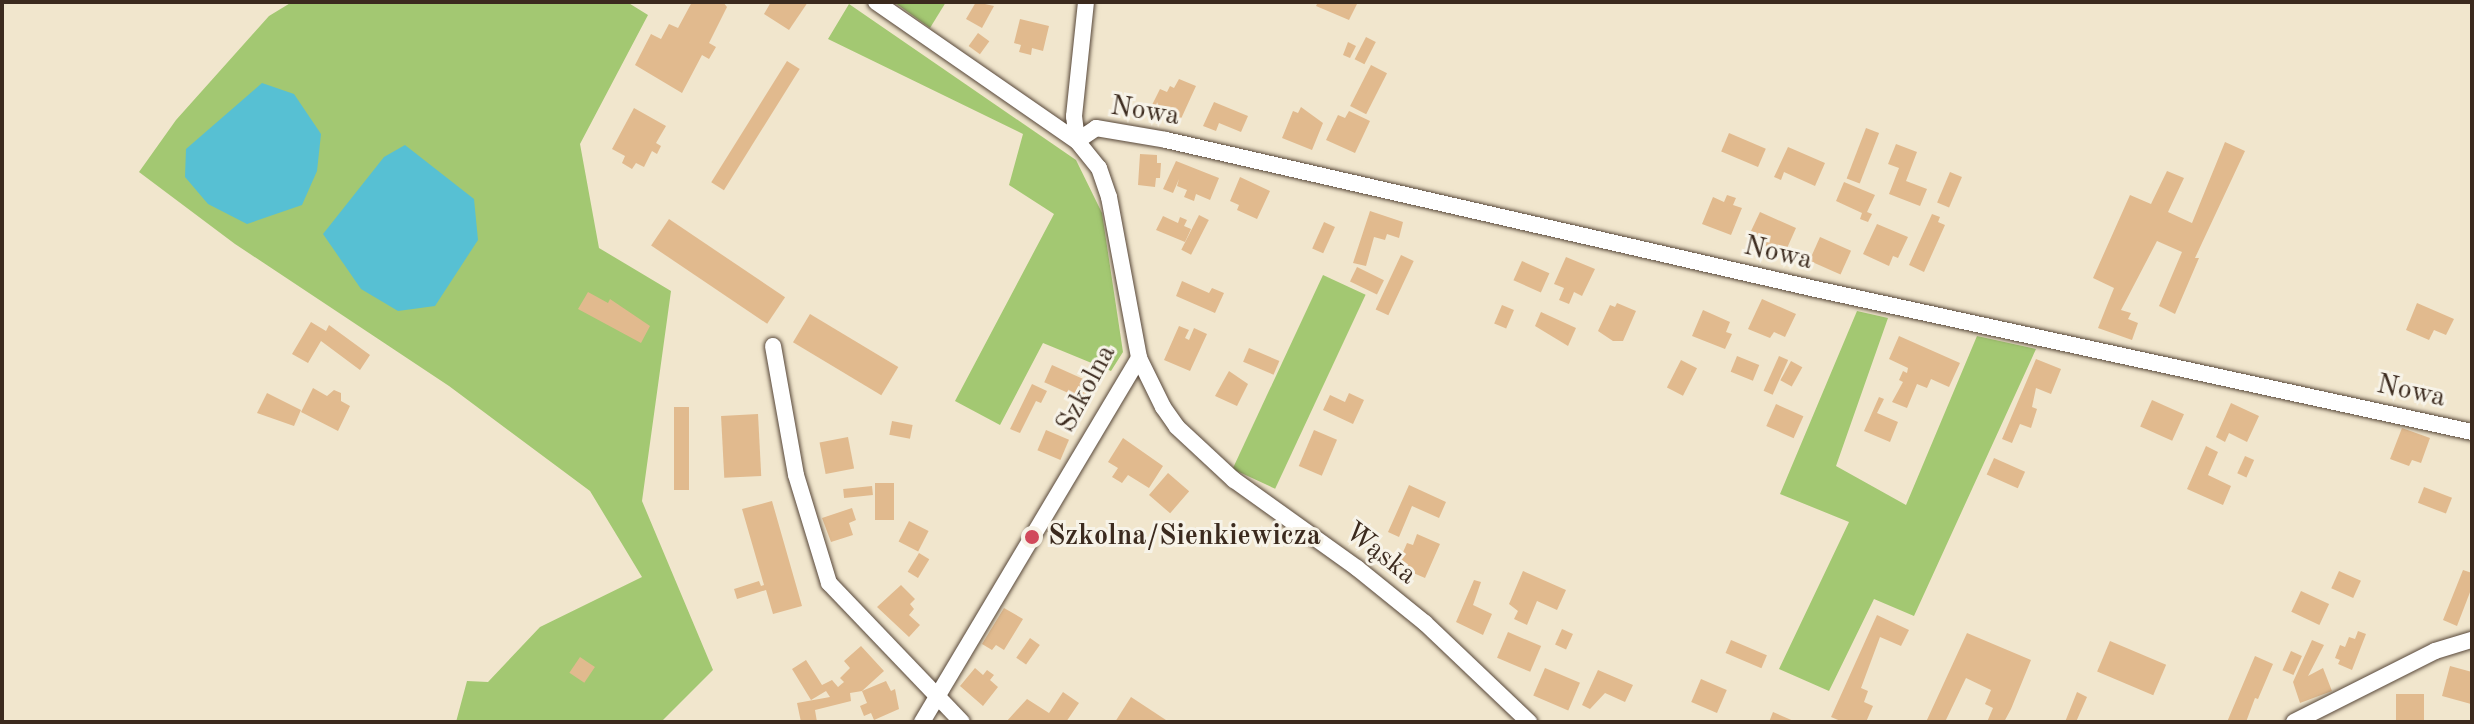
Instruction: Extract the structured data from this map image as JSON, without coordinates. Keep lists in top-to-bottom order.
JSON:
{
  "streets": {
    "street": ["Nowa", "Szkolna", "Wąska"]
  },
  "crossings": [
    ["Nowa", "Szkolna"],
    ["Szkolna", "Wąska"]
  ],
  "places": ["Szkolna/Sienkiewicza"]
}
